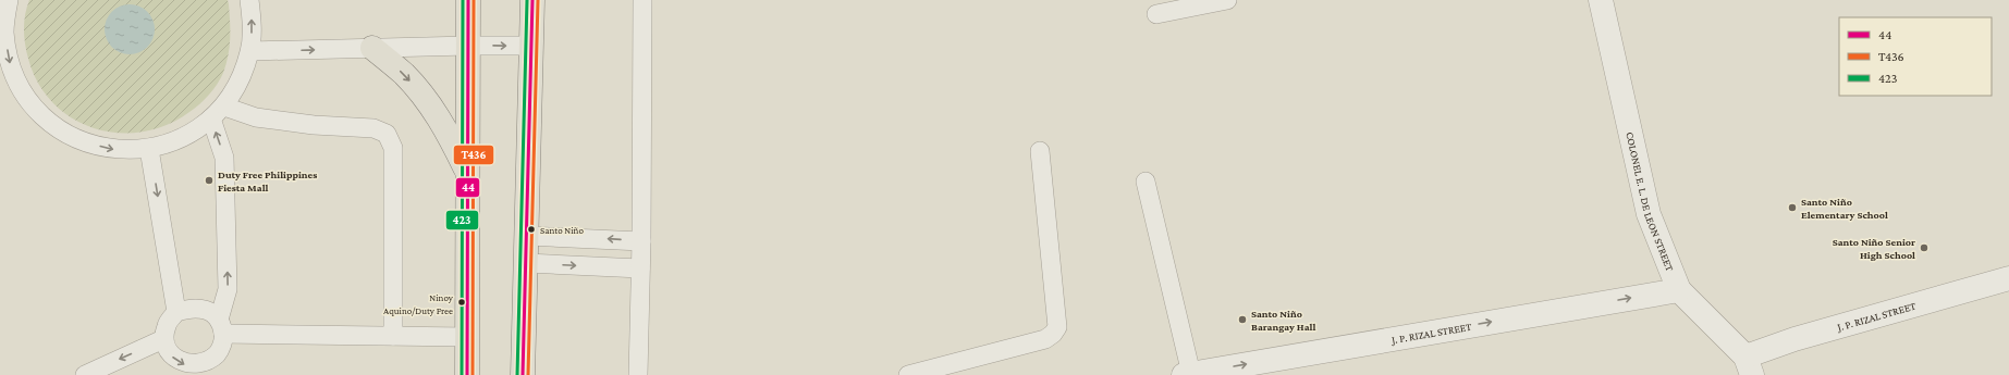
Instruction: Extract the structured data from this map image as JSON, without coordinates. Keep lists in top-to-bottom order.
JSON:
{
  "streets": {
    "street": ["COLONEL E. L. DE LEON STREET", "J. P. RIZAL STREET"]
  },
  "crossings": [
    ["COLONEL E. L. DE LEON STREET", "J. P. RIZAL STREET"]
  ],
  "one_way": ["J. P. RIZAL STREET"],
  "places": [
    "Duty Free Philippines Fiesta Mall",
    "Santo Niño Elementary School",
    "Santo Niño",
    "Santo Niño Senior High School",
    "Ninoy Aquino/Duty Free",
    "Santo Niño Barangay Hall"
  ],
  "lines": ["transit line 44", "transit line T436", "transit line 423"],
  "legend": ["44", "T436", "423"]
}
